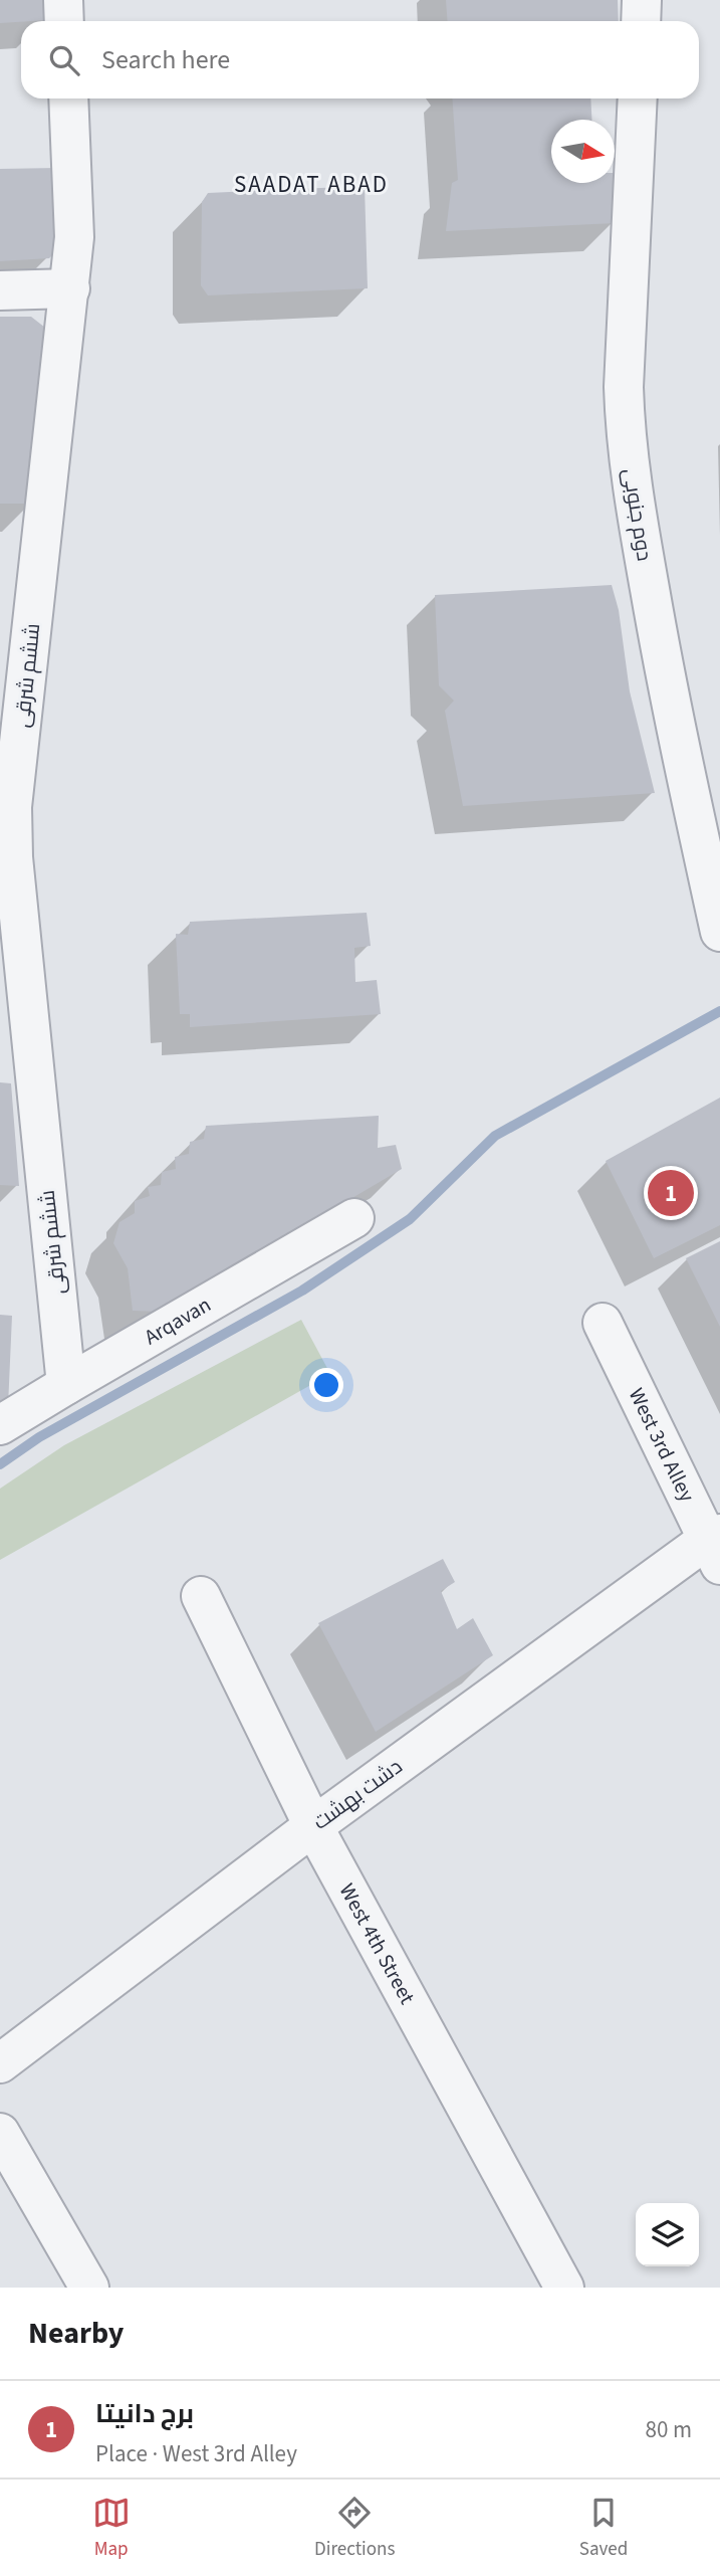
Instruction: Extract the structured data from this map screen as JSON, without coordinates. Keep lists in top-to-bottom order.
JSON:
{
  "streets": {
    "street": [
      "دوم جنوبی",
      "ششم شرقی",
      "Arqavan",
      "West 3rd Alley",
      "دشت بهشت",
      "West 4th Street"
    ]
  },
  "crossings": [
    ["ششم شرقی", "Arqavan"],
    ["West 3rd Alley", "دشت بهشت"],
    ["دشت بهشت", "West 4th Street"]
  ],
  "districts": ["SAADAT ABAD"],
  "north": "right",
  "page": {
    "search": "Search here",
    "pins": "1",
    "heading": "Nearby",
    "list": [
      {
        "mark": "1",
        "name": "برج دانیتا",
        "note": "Place · West 3rd Alley",
        "value": "80 m"
      }
    ],
    "nav": ["Map", "Directions", "Saved"]
  }
}
